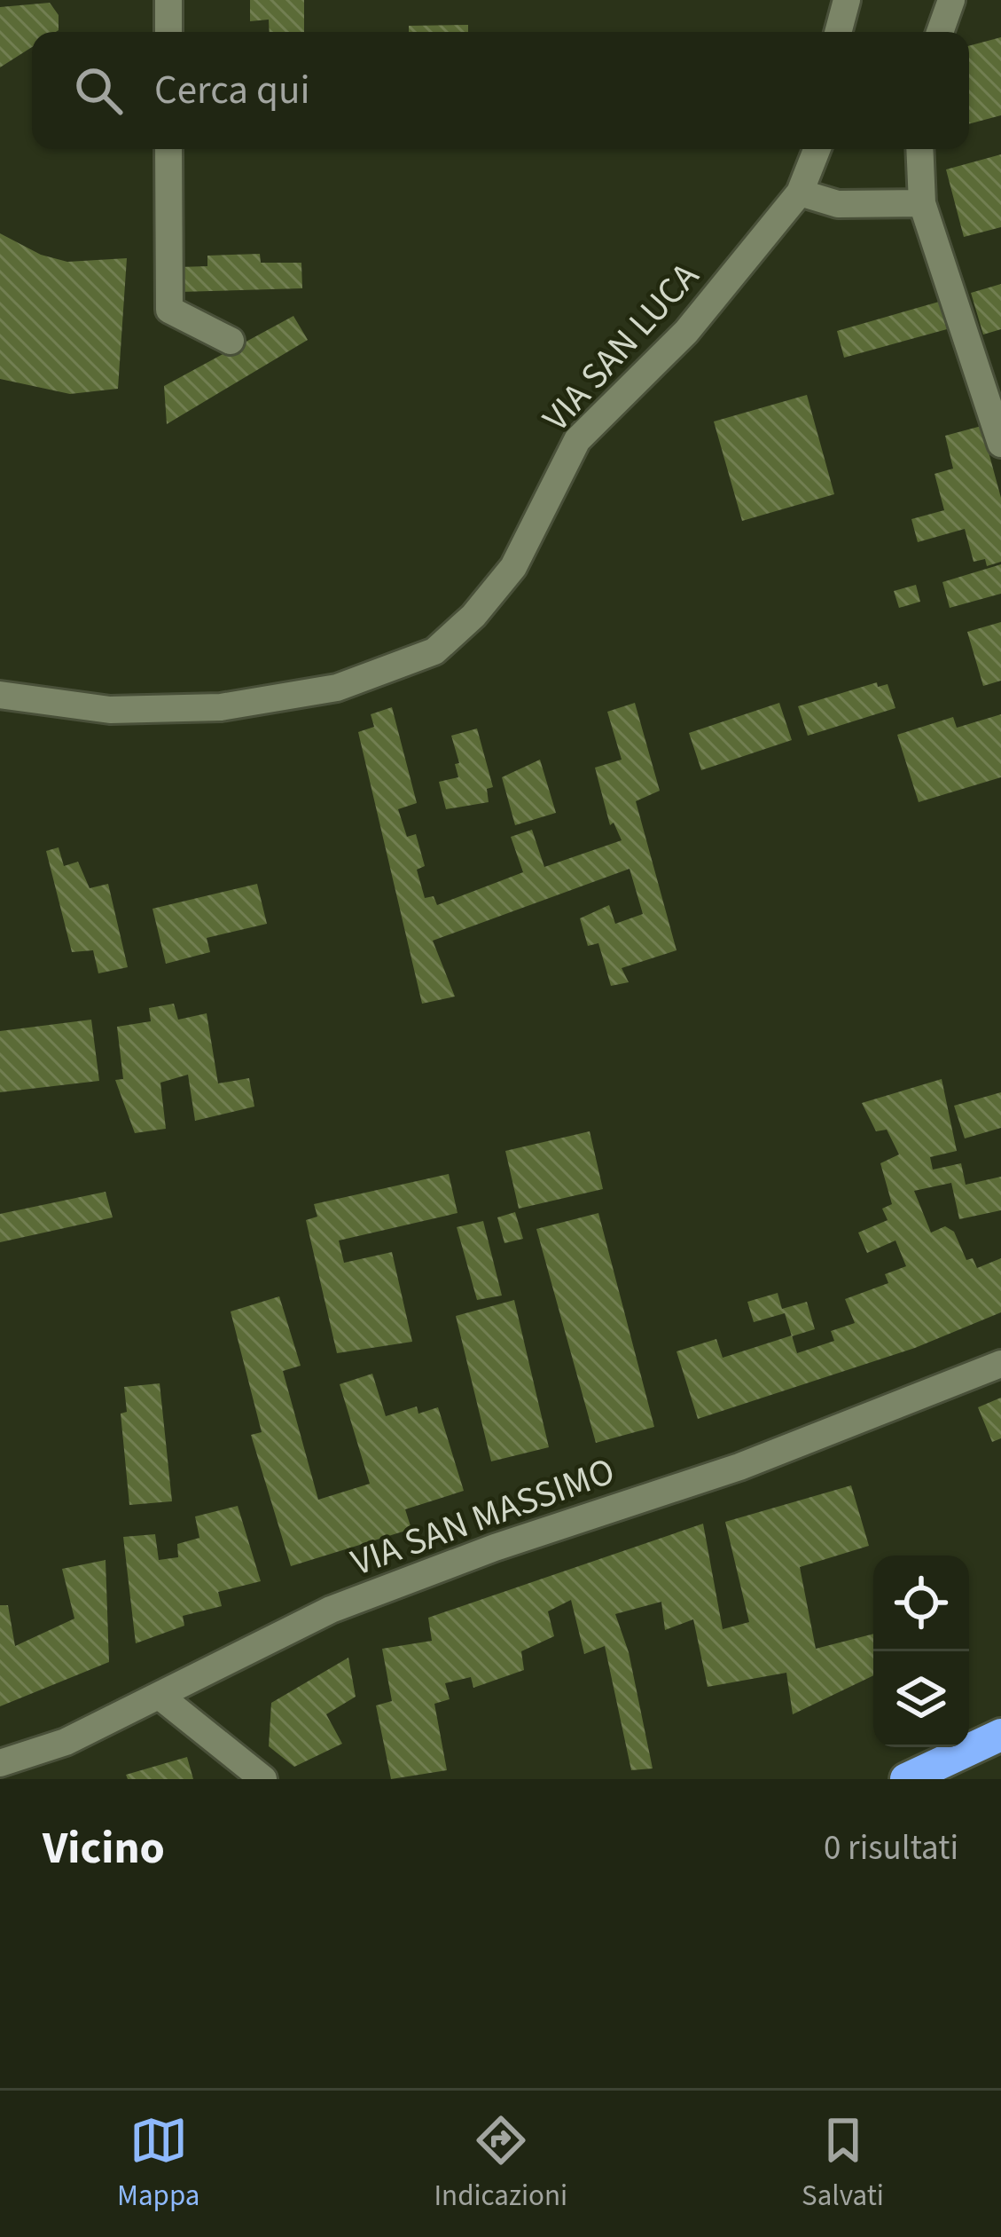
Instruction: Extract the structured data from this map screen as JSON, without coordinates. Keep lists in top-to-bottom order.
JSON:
{
  "streets": {
    "street": ["VIA SAN LUCA", "VIA SAN MASSIMO"]
  },
  "page": {
    "search": "Cerca qui",
    "heading": ["Vicino", "0 risultati"],
    "nav": ["Mappa", "Indicazioni", "Salvati"]
  }
}
